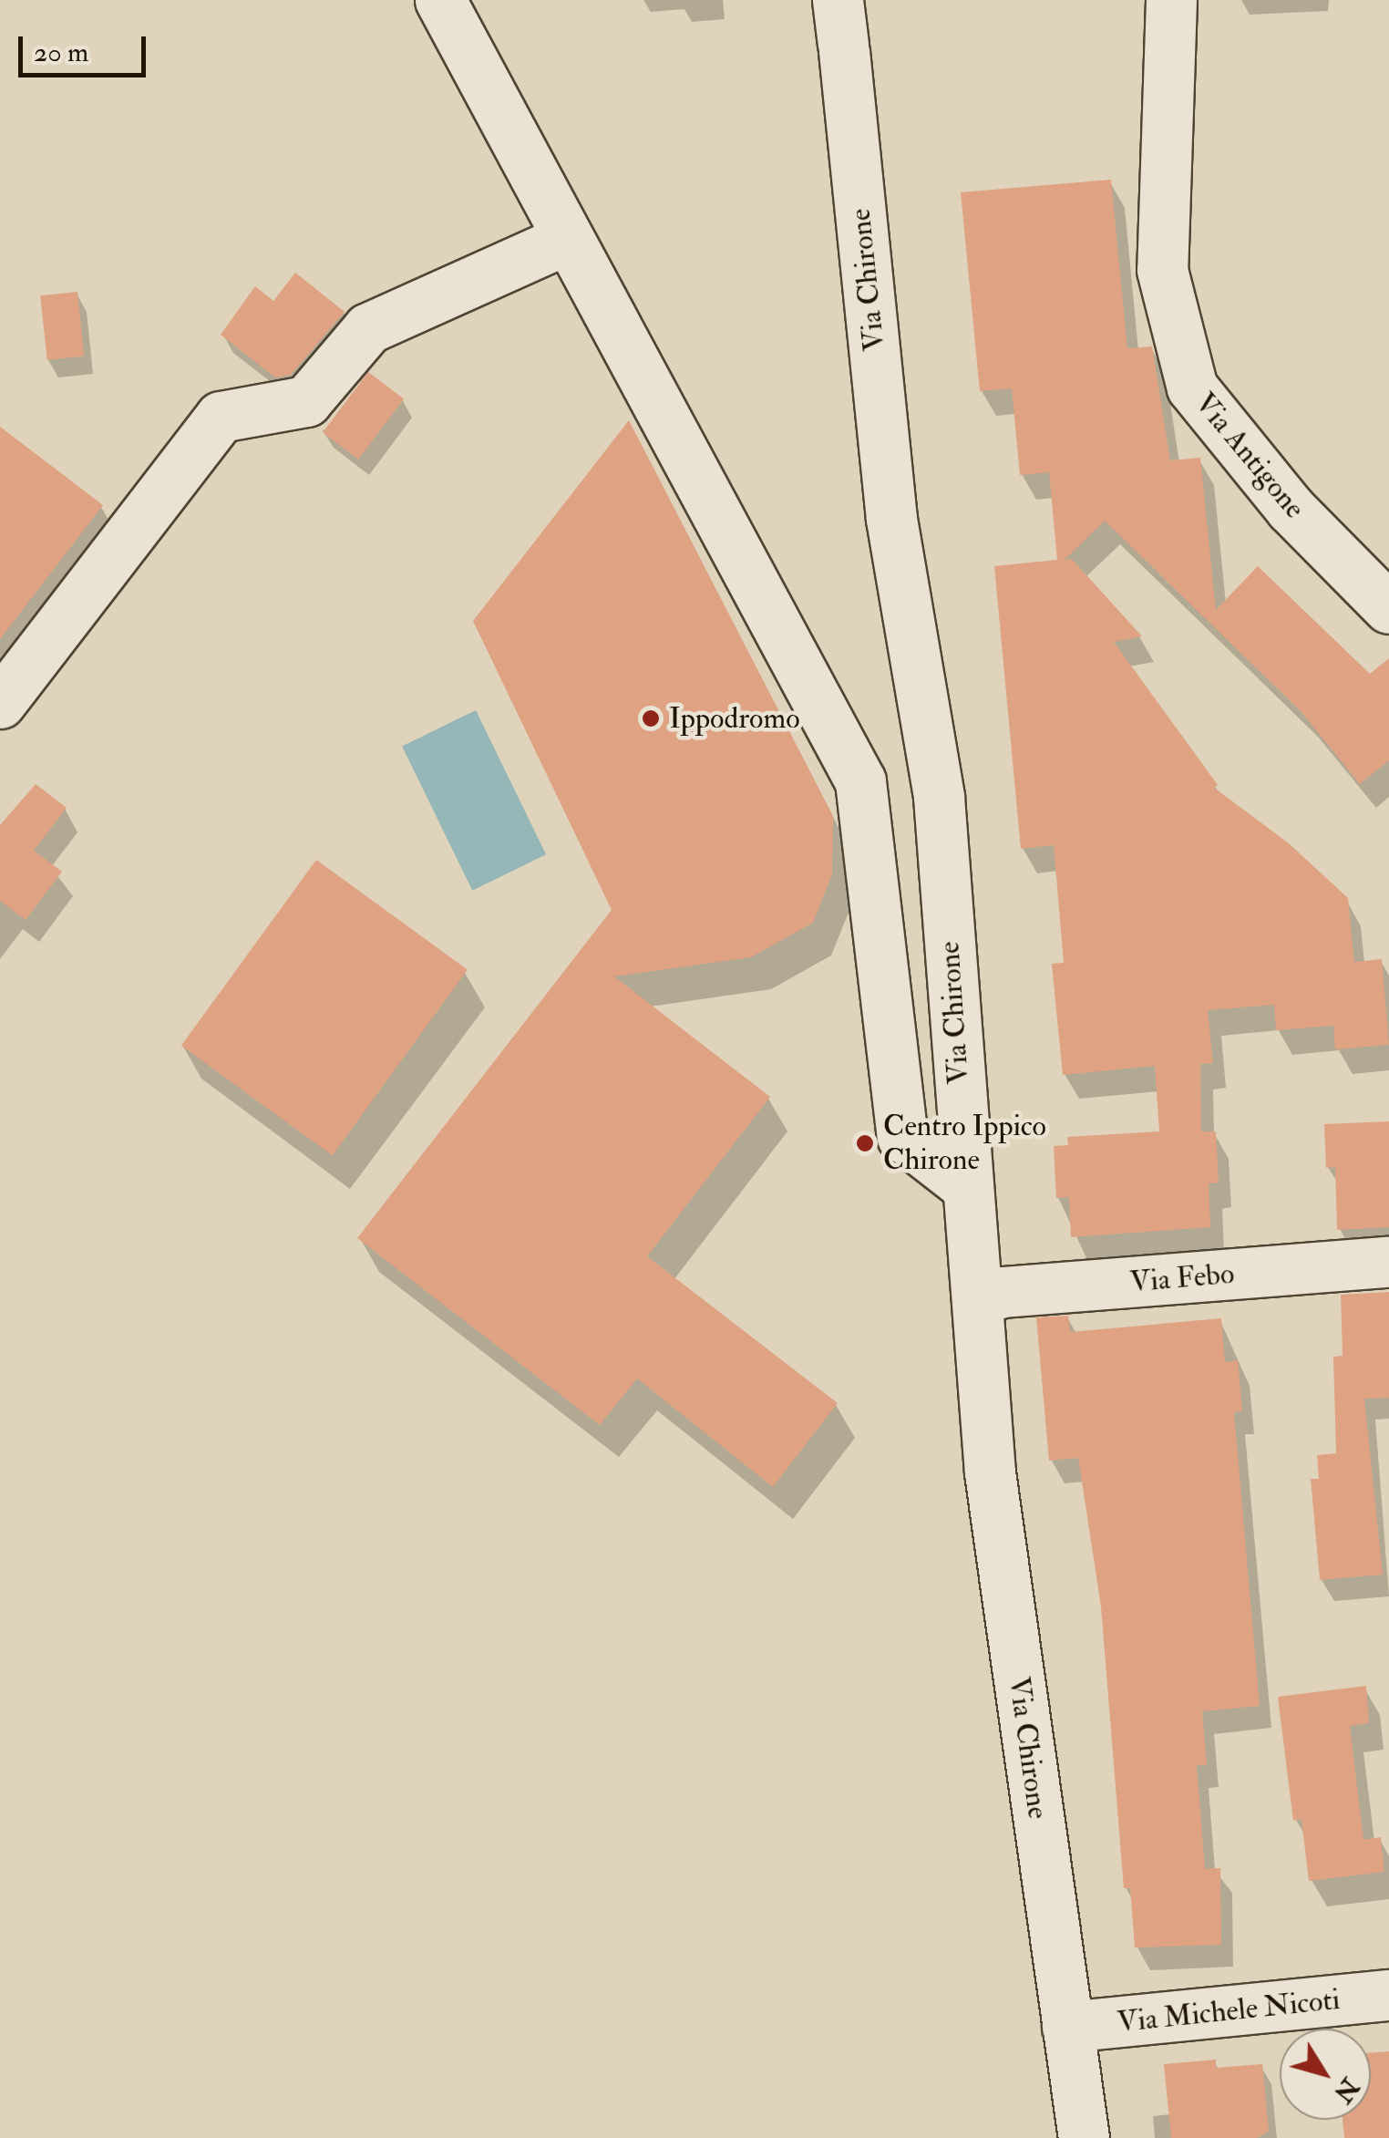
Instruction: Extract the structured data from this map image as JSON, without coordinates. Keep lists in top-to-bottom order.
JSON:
{
  "streets": {
    "street": [
      "Via Chirone",
      "Via Antigone",
      "Via Febo",
      "Via Michele Nicoti"
    ]
  },
  "crossings": [
    ["Via Chirone", "Via Febo"],
    ["Via Chirone", "Via Michele Nicoti"]
  ],
  "places": ["Ippodromo", "Centro Ippico Chirone"],
  "scale_bar": "20 m",
  "north": "bottom right"
}
